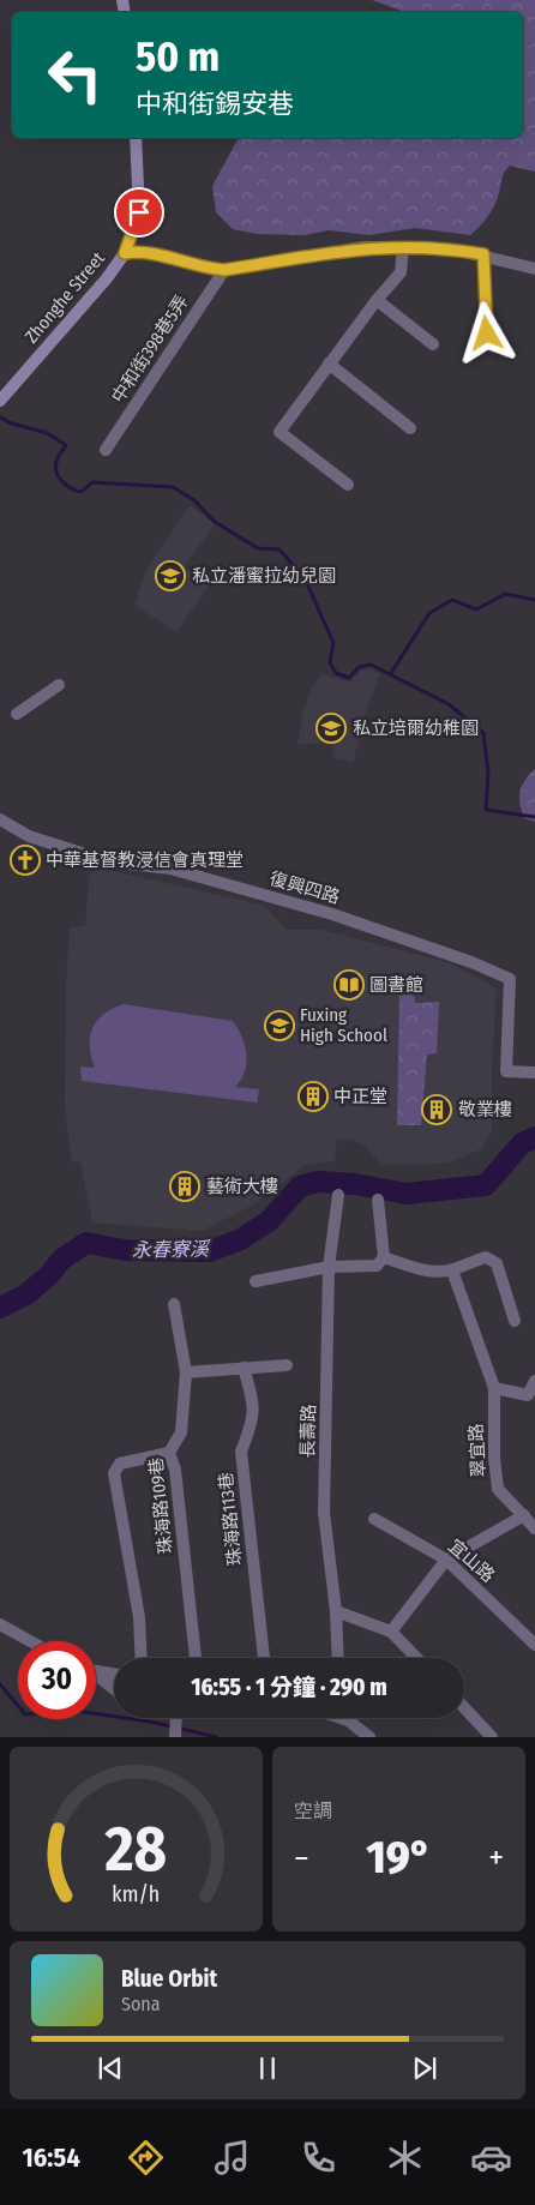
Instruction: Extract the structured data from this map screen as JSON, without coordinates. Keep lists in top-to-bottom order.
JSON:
{
  "streets": {
    "street": [
      "Zhonghe Street",
      "中和街398巷5弄",
      "復興四路",
      "長壽路",
      "翠宜路",
      "珠海路109巷",
      "珠海路113巷",
      "宜山路"
    ]
  },
  "water": ["永春寮溪"],
  "places": {
    "school or university": ["私立潘蜜拉幼兒園", "私立培爾幼稚園", "Fuxing High School"],
    "church": ["中華基督教浸信會真理堂"],
    "library": ["圖書館"],
    "building": ["中正堂", "敬業樓", "藝術大樓"]
  },
  "page": {
    "turn": ["50 m", "中和街錫安巷"],
    "limit": "30",
    "trip": "16:55 · 1 分鐘 · 290 m",
    "tile": "空調",
    "heat": ["−", "19°", "+"],
    "song": ["Blue Orbit", "Sona"],
    "tabs": "16:54",
    "gauge": ["28", "km/h"]
  }
}
